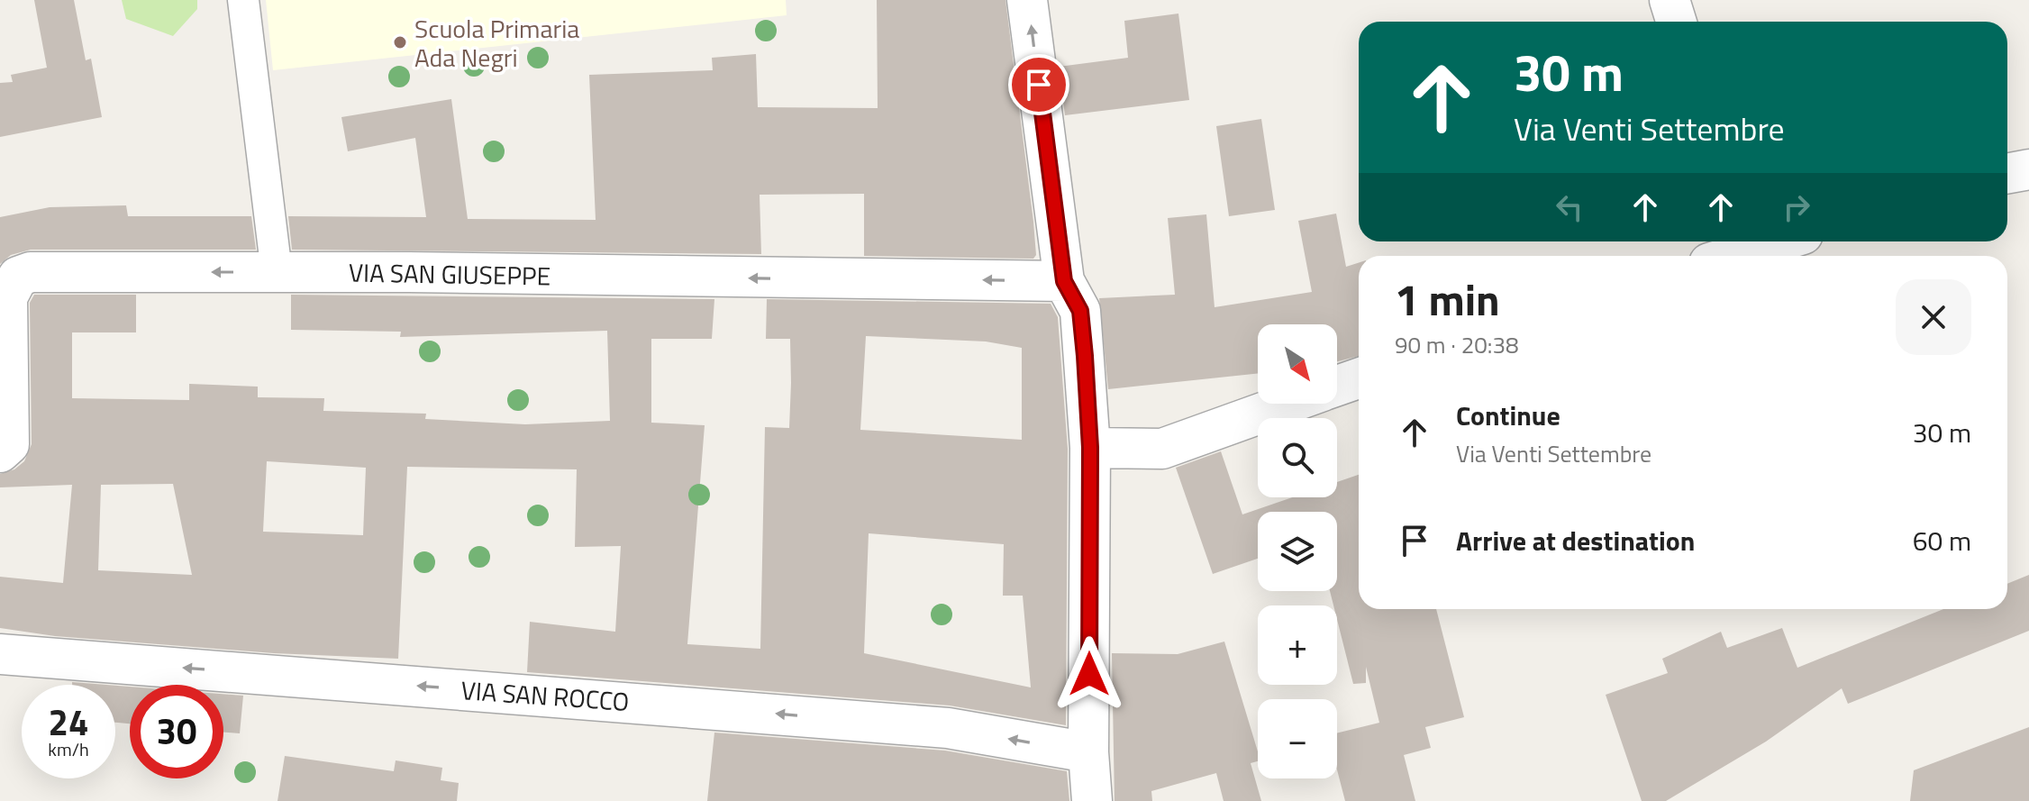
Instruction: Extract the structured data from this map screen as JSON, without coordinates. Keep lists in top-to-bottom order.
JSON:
{
  "streets": {
    "street": ["VIA SAN GIUSEPPE", "VIA SAN ROCCO"]
  },
  "one_way": ["VIA SAN GIUSEPPE", "VIA SAN ROCCO"],
  "places": ["Scuola Primaria Ada Negri"],
  "north": "bottom right",
  "page": {
    "turn": ["30 m", "Via Venti Settembre"],
    "heading": ["1 min", "90 m · 20:38"],
    "map_buttons": ["+", "−"],
    "list": [
      {
        "name": "Continue",
        "note": "Via Venti Settembre",
        "value": "30 m"
      },
      {
        "name": "Arrive at destination",
        "value": "60 m"
      }
    ],
    "speed": "24 km/h",
    "limit": "30"
  }
}
